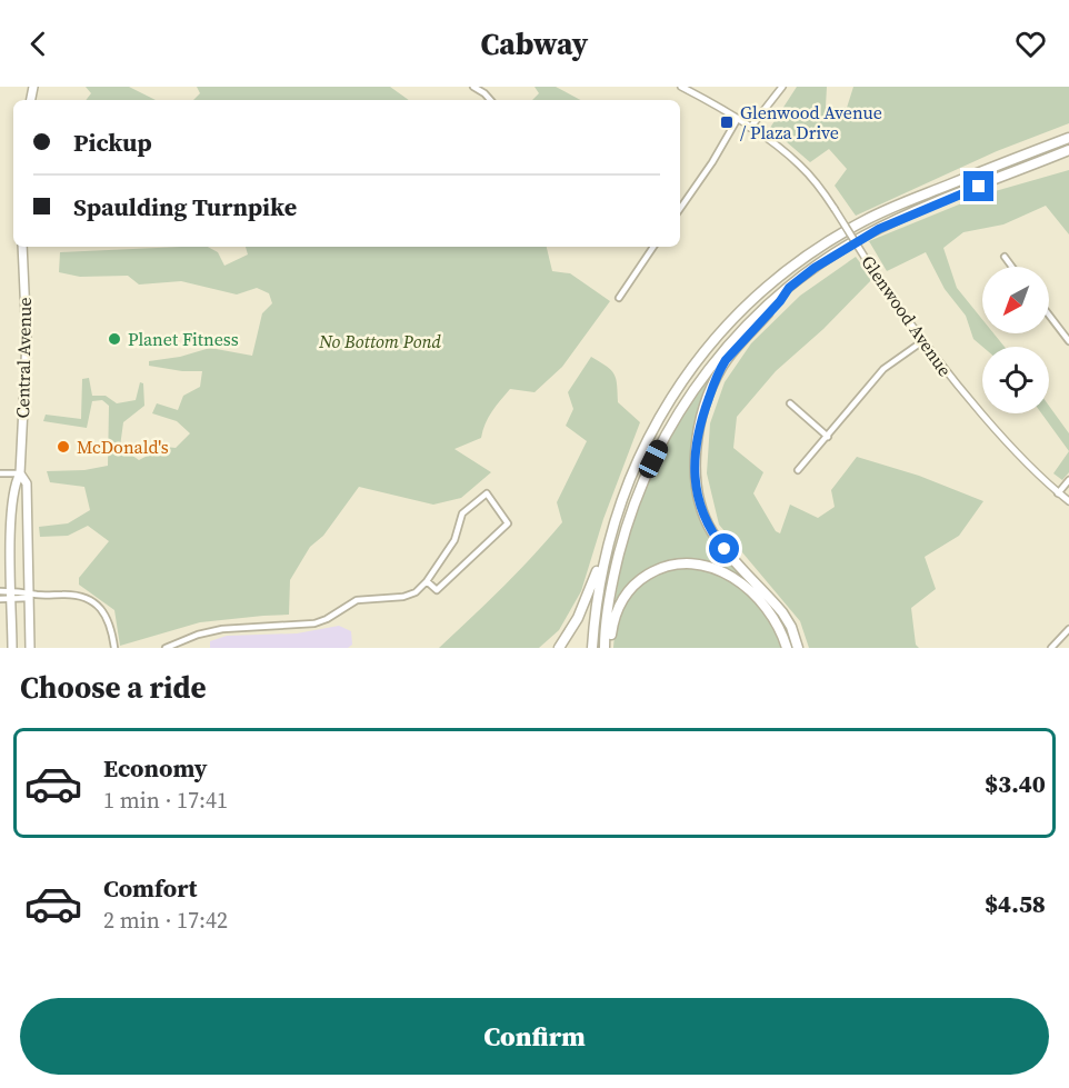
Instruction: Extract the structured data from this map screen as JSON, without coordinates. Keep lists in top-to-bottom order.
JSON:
{
  "streets": {
    "main road": ["Central Avenue"],
    "street": ["Glenwood Avenue"]
  },
  "parks": ["No Bottom Pond"],
  "places": {
    "transit": ["Glenwood Avenue / Plaza Drive"],
    "other": ["Planet Fitness", "McDonald's"]
  },
  "north": "bottom left",
  "page": {
    "header": "Cabway",
    "banner": ["Pickup", "Spaulding Turnpike"],
    "heading": "Choose a ride",
    "list": [
      {
        "name": "Economy",
        "note": "1 min · 17:41",
        "value": "$3.40"
      },
      {
        "name": "Comfort",
        "note": "2 min · 17:42",
        "value": "$4.58"
      }
    ],
    "buttons": "Confirm"
  }
}
